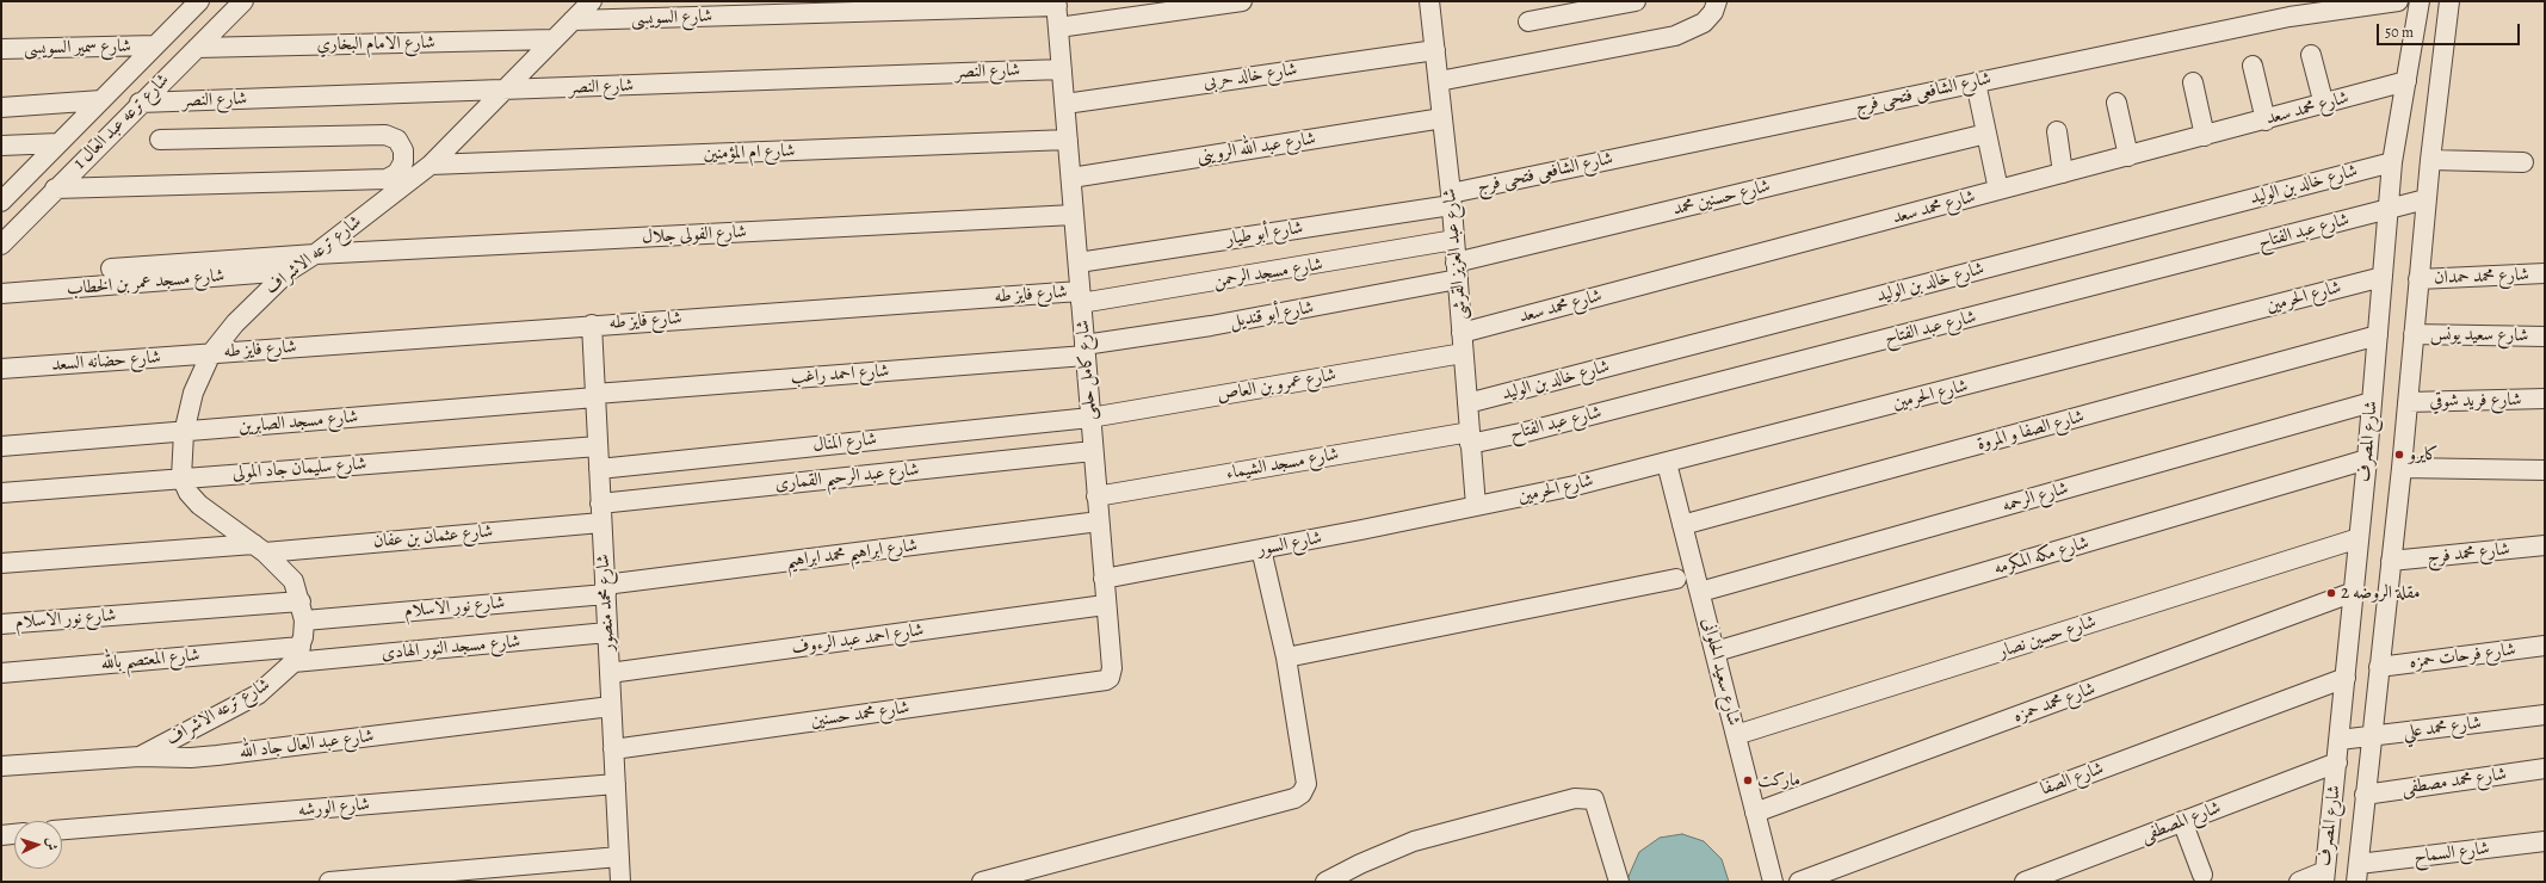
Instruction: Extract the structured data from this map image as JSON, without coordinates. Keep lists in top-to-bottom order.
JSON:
{
  "streets": {
    "street": [
      "شارع السويسى",
      "شارع الامام البخاري",
      "شارع سمير السويسى",
      "شارع النصر",
      "شارع خالد حربى",
      "شارع الشافعى فتحى فرج",
      "شارع محمد سعد",
      "شارع ترعه عبد العال 1",
      "شارع عبد الله الروينى",
      "شارع ام المؤمنين",
      "شارع خالد بن الوليد",
      "شارع حسنين محمد",
      "شارع عبد الفتاح",
      "شارع أبو طيار",
      "شارع الفولى جلال",
      "شارع عبد العزيز القرشى",
      "شارع ترعه الاشراف",
      "شارع مسجد الرحمن",
      "شارع محمد حمدان",
      "شارع مسجد عمر بن الخطاب",
      "شارع فايز طه",
      "شارع الحرمين",
      "شارع أبو قنديل",
      "شارع سعيد يونس",
      "شارع حضانه السعد",
      "شارع كامل حلمى",
      "شارع احمد راغب",
      "شارع عمرو بن العاص",
      "شارع فريد شوقي",
      "شارع مسجد الصابرين",
      "شارع الصفا و المروة",
      "شارع المصرف",
      "شارع المنال",
      "شارع مسجد الشيماء",
      "شارع سليمان جاد المولى",
      "شارع عبد الرحيم القمارى",
      "شارع الرحمه",
      "شارع عثمان بن عفان",
      "شارع السور",
      "شارع ابراهيم محمد ابراهيم",
      "شارع محمد فرج",
      "شارع مكه المكرمه",
      "شارع محمد منصور",
      "شارع نور الاسلام",
      "شارع حسين نصار",
      "شارع احمد عبد الرءوف",
      "شارع مسجد النور الهادى",
      "شارع فرحات حمزه",
      "شارع المعتصم بالله",
      "شارع سعيد الحلوانى",
      "شارع محمد حمزه",
      "شارع محمد حسنين",
      "شارع محمد علي",
      "شارع عبد العال جاد الله",
      "شارع الصفا",
      "شارع محمد مصطفى",
      "شارع الورشه",
      "شارع المصطفى",
      "شارع السماح"
    ]
  },
  "crossings": [
    ["شارع السويسى", "شارع ترعه الاشراف"],
    ["شارع السويسى", "شارع كامل حلمى"],
    ["شارع الامام البخاري", "شارع ترعه عبد العال 1"],
    ["شارع الامام البخاري", "شارع ترعه الاشراف"],
    ["شارع سمير السويسى", "شارع ترعه عبد العال 1"],
    ["شارع النصر", "شارع ترعه عبد العال 1"],
    ["شارع النصر", "شارع ترعه الاشراف"],
    ["شارع النصر", "شارع كامل حلمى"],
    ["شارع خالد حربى", "شارع عبد العزيز القرشى"],
    ["شارع خالد حربى", "شارع كامل حلمى"],
    ["شارع الشافعى فتحى فرج", "شارع أبو طيار"],
    ["شارع الشافعى فتحى فرج", "شارع عبد العزيز القرشى"],
    ["شارع محمد سعد", "شارع عبد العزيز القرشى"],
    ["شارع محمد سعد", "شارع المصرف"],
    ["شارع عبد الله الروينى", "شارع عبد العزيز القرشى"],
    ["شارع عبد الله الروينى", "شارع كامل حلمى"],
    ["شارع ام المؤمنين", "شارع ترعه الاشراف"],
    ["شارع ام المؤمنين", "شارع كامل حلمى"],
    ["شارع خالد بن الوليد", "شارع عبد العزيز القرشى"],
    ["شارع خالد بن الوليد", "شارع المصرف"],
    ["شارع حسنين محمد", "شارع عبد العزيز القرشى"],
    ["شارع حسنين محمد", "شارع أبو قنديل"],
    ["شارع عبد الفتاح", "شارع عبد العزيز القرشى"],
    ["شارع عبد الفتاح", "شارع المصرف"],
    ["شارع عبد الفتاح", "شارع مسجد الشيماء"],
    ["شارع أبو طيار", "شارع عبد العزيز القرشى"],
    ["شارع أبو طيار", "شارع كامل حلمى"],
    ["شارع الفولى جلال", "شارع ترعه الاشراف"],
    ["شارع الفولى جلال", "شارع كامل حلمى"],
    ["شارع عبد العزيز القرشى", "شارع مسجد الرحمن"],
    ["شارع عبد العزيز القرشى", "شارع الحرمين"],
    ["شارع عبد العزيز القرشى", "شارع أبو قنديل"],
    ["شارع عبد العزيز القرشى", "شارع عمرو بن العاص"],
    ["شارع عبد العزيز القرشى", "شارع مسجد الشيماء"],
    ["شارع عبد العزيز القرشى", "شارع السور"],
    ["شارع ترعه الاشراف", "شارع مسجد عمر بن الخطاب"],
    ["شارع ترعه الاشراف", "شارع فايز طه"],
    ["شارع ترعه الاشراف", "شارع حضانه السعد"],
    ["شارع ترعه الاشراف", "شارع مسجد الصابرين"],
    ["شارع ترعه الاشراف", "شارع سليمان جاد المولى"],
    ["شارع ترعه الاشراف", "شارع مسجد النور الهادى"],
    ["شارع ترعه الاشراف", "شارع المعتصم بالله"],
    ["شارع ترعه الاشراف", "شارع عبد العال جاد الله"],
    ["شارع مسجد الرحمن", "شارع فايز طه"],
    ["شارع مسجد الرحمن", "شارع كامل حلمى"],
    ["شارع محمد حمدان", "شارع المصرف"],
    ["شارع فايز طه", "شارع حضانه السعد"],
    ["شارع فايز طه", "شارع كامل حلمى"],
    ["شارع فايز طه", "شارع محمد منصور"],
    ["شارع الحرمين", "شارع المصرف"],
    ["شارع الحرمين", "شارع السور"],
    ["شارع الحرمين", "شارع سعيد الحلوانى"],
    ["شارع أبو قنديل", "شارع كامل حلمى"],
    ["شارع أبو قنديل", "شارع احمد راغب"],
    ["شارع سعيد يونس", "شارع المصرف"],
    ["شارع كامل حلمى", "شارع احمد راغب"],
    ["شارع كامل حلمى", "شارع عمرو بن العاص"],
    ["شارع كامل حلمى", "شارع المنال"],
    ["شارع كامل حلمى", "شارع مسجد الشيماء"],
    ["شارع كامل حلمى", "شارع عبد الرحيم القمارى"],
    ["شارع كامل حلمى", "شارع السور"],
    ["شارع كامل حلمى", "شارع ابراهيم محمد ابراهيم"],
    ["شارع كامل حلمى", "شارع احمد عبد الرءوف"],
    ["شارع كامل حلمى", "شارع محمد حسنين"],
    ["شارع احمد راغب", "شارع مسجد الصابرين"],
    ["شارع احمد راغب", "شارع محمد منصور"],
    ["شارع عمرو بن العاص", "شارع المنال"],
    ["شارع فريد شوقي", "شارع المصرف"],
    ["شارع مسجد الصابرين", "شارع محمد منصور"],
    ["شارع الصفا و المروة", "شارع المصرف"],
    ["شارع الصفا و المروة", "شارع سعيد الحلوانى"],
    ["شارع المصرف", "شارع الرحمه"],
    ["شارع المصرف", "شارع محمد فرج"],
    ["شارع المصرف", "شارع مكه المكرمه"],
    ["شارع المصرف", "شارع حسين نصار"],
    ["شارع المصرف", "شارع فرحات حمزه"],
    ["شارع المصرف", "شارع محمد حمزه"],
    ["شارع المصرف", "شارع محمد علي"],
    ["شارع المصرف", "شارع الصفا"],
    ["شارع المصرف", "شارع محمد مصطفى"],
    ["شارع المصرف", "شارع المصطفى"],
    ["شارع المصرف", "شارع السماح"],
    ["شارع المنال", "شارع محمد منصور"],
    ["شارع سليمان جاد المولى", "شارع محمد منصور"],
    ["شارع عبد الرحيم القمارى", "شارع محمد منصور"],
    ["شارع الرحمه", "شارع سعيد الحلوانى"],
    ["شارع عثمان بن عفان", "شارع محمد منصور"],
    ["شارع ابراهيم محمد ابراهيم", "شارع محمد منصور"],
    ["شارع ابراهيم محمد ابراهيم", "شارع نور الاسلام"],
    ["شارع مكه المكرمه", "شارع سعيد الحلوانى"],
    ["شارع محمد منصور", "شارع نور الاسلام"],
    ["شارع محمد منصور", "شارع احمد عبد الرءوف"],
    ["شارع محمد منصور", "شارع مسجد النور الهادى"],
    ["شارع محمد منصور", "شارع محمد حسنين"],
    ["شارع محمد منصور", "شارع عبد العال جاد الله"],
    ["شارع محمد منصور", "شارع الورشه"],
    ["شارع حسين نصار", "شارع سعيد الحلوانى"],
    ["شارع مسجد النور الهادى", "شارع المعتصم بالله"],
    ["شارع سعيد الحلوانى", "شارع محمد حمزه"]
  ],
  "places": ["كايرو", "مقلة الروضه 2", "ماركت"],
  "scale_bar": "50 m",
  "north": "right"
}
